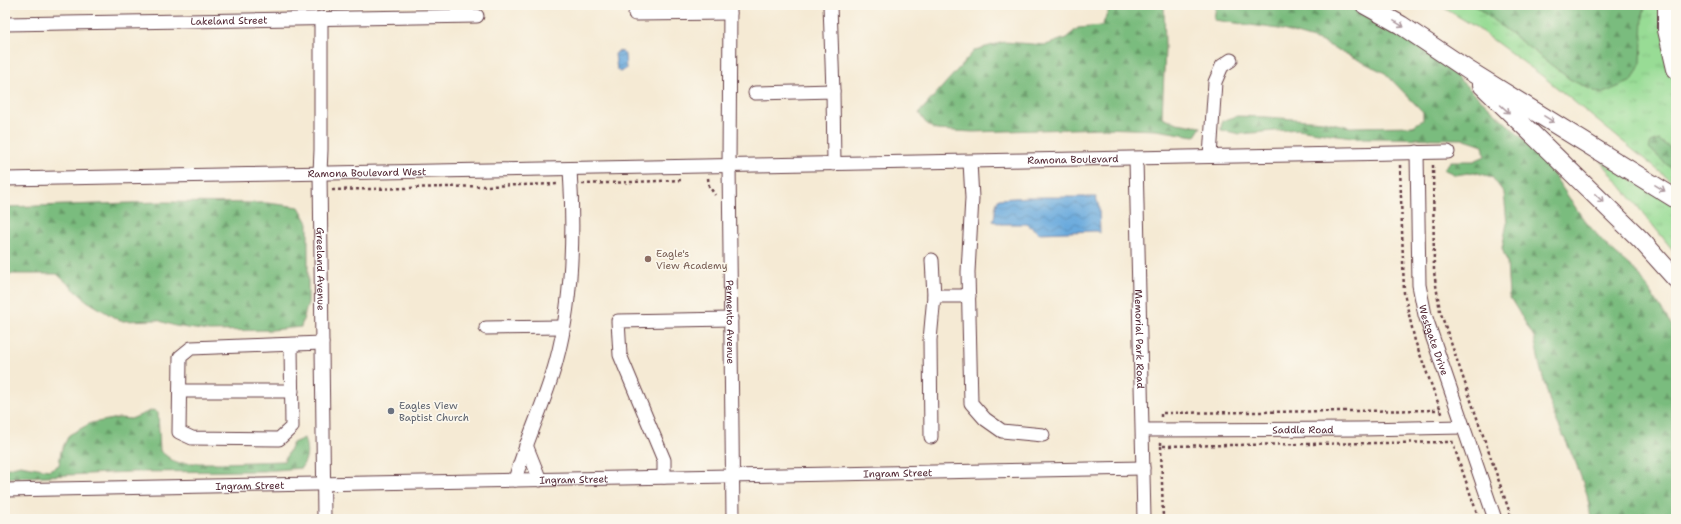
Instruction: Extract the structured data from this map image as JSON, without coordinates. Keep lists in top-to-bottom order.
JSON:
{
  "streets": {
    "street": [
      "Lakeland Street",
      "Ramona Boulevard",
      "Ramona Boulevard West",
      "Greeland Avenue",
      "Permento Avenue",
      "Memorial Park Road",
      "Westgate Drive",
      "Saddle Road",
      "Ingram Street"
    ]
  },
  "crossings": [
    ["Lakeland Street", "Greeland Avenue"],
    ["Ramona Boulevard", "Ramona Boulevard West"],
    ["Ramona Boulevard", "Permento Avenue"],
    ["Ramona Boulevard", "Memorial Park Road"],
    ["Ramona Boulevard", "Westgate Drive"],
    ["Ramona Boulevard West", "Greeland Avenue"],
    ["Ramona Boulevard West", "Permento Avenue"],
    ["Greeland Avenue", "Ingram Street"],
    ["Permento Avenue", "Ingram Street"],
    ["Memorial Park Road", "Saddle Road"],
    ["Memorial Park Road", "Ingram Street"],
    ["Westgate Drive", "Saddle Road"]
  ],
  "places": ["Eagle's View Academy", "Eagles View Baptist Church"]
}
